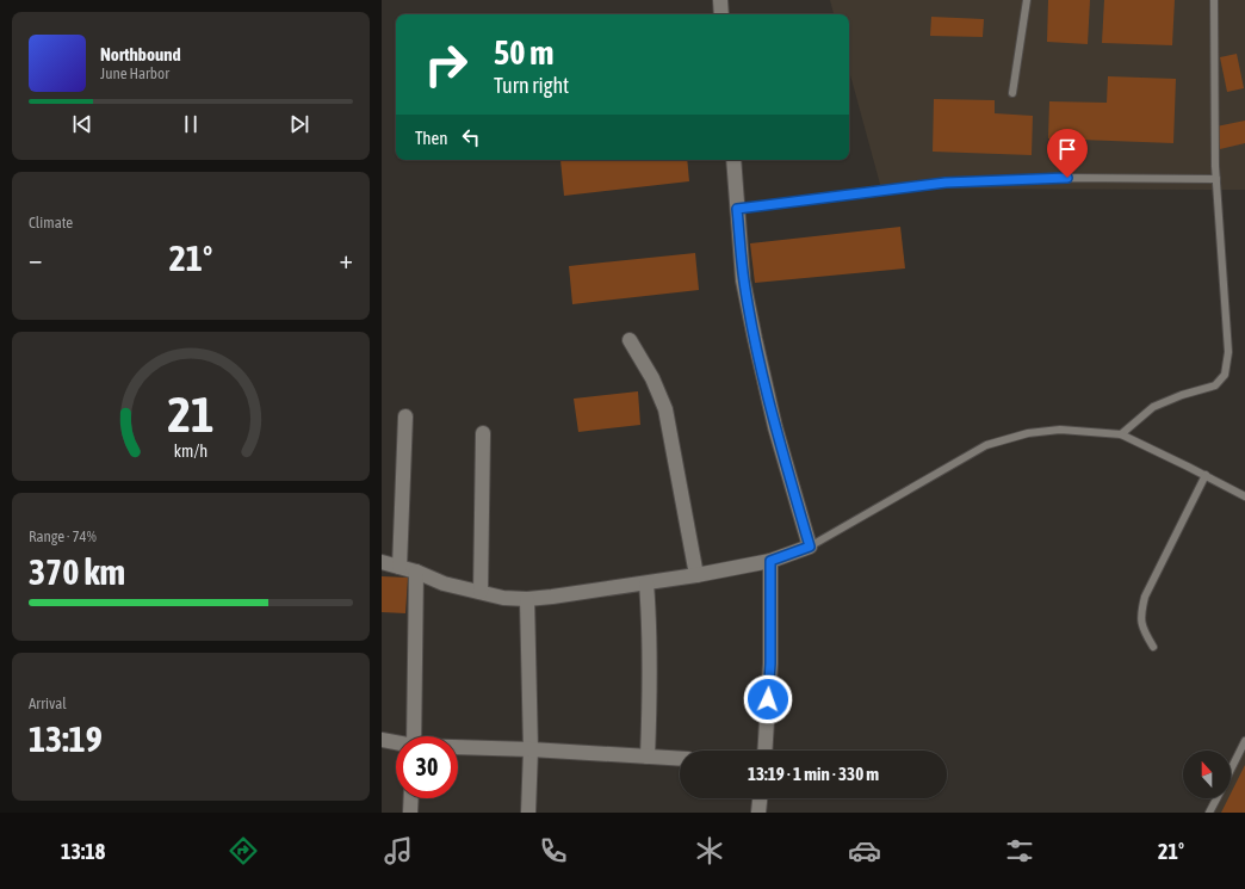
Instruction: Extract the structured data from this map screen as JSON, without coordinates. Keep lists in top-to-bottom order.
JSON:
{
  "north": "top",
  "page": {
    "turn": ["50 m", "Turn right"],
    "song": ["Northbound", "June Harbor"],
    "then": "Then",
    "tile": [
      "Climate",
      ["Range · 74%", "370 km"],
      ["Arrival", "13:19"]
    ],
    "heat": ["−", "21°", "+"],
    "limit": "30",
    "trip": "13:19 · 1 min · 330 m",
    "tabs": ["13:18", "21°"],
    "gauge": ["21", "km/h"]
  }
}
